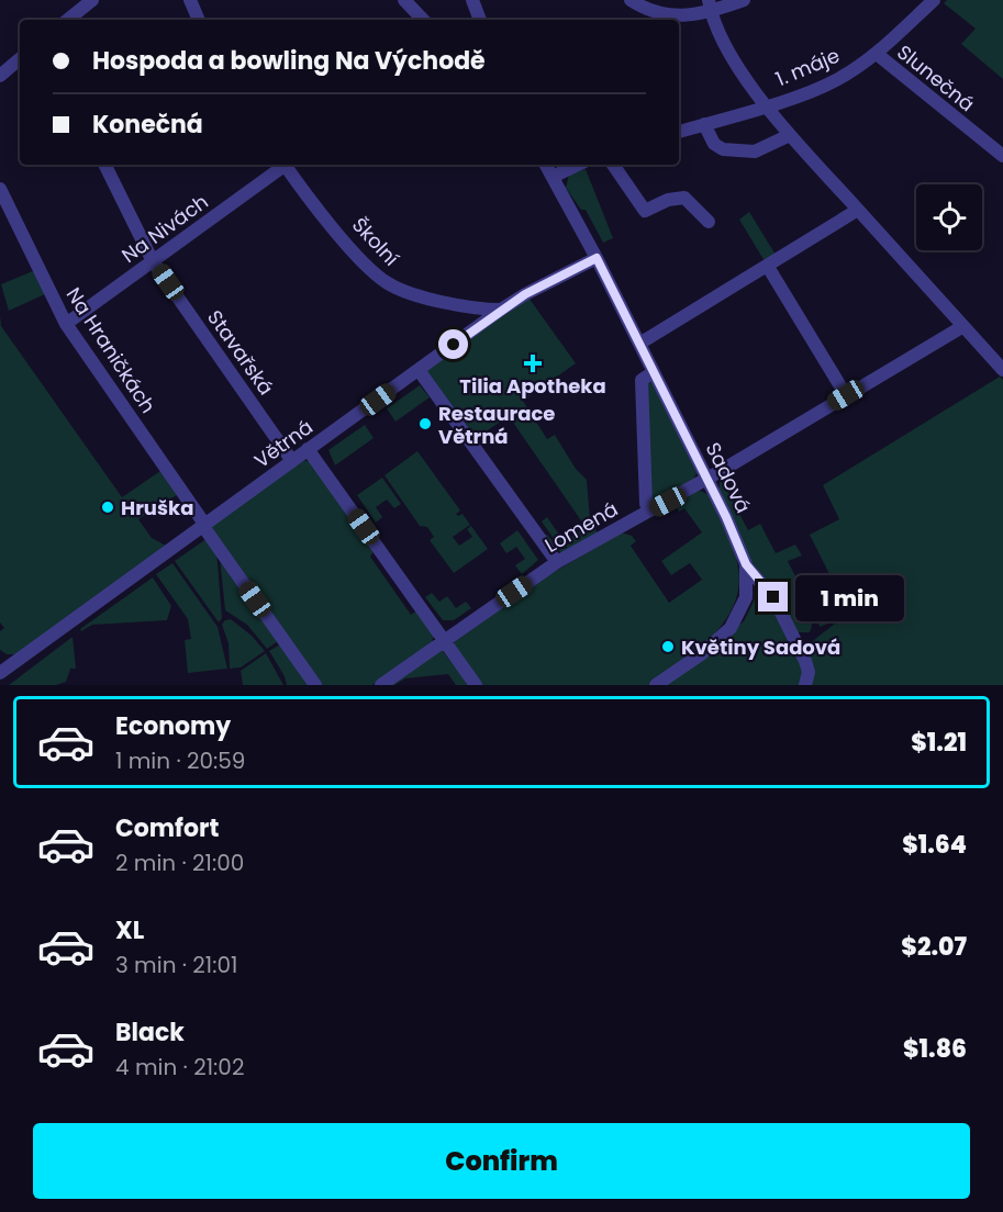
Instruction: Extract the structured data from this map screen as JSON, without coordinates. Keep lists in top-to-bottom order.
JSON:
{
  "streets": {
    "street": [
      "1. máje",
      "Slunečná",
      "Na Nivách",
      "Školní",
      "Na Hraničkách",
      "Stavařská",
      "Větrná",
      "Sadová",
      "Lomená"
    ]
  },
  "crossings": [
    ["1. máje", "Slunečná"],
    ["Na Nivách", "Na Hraničkách"],
    ["Na Nivách", "Stavařská"],
    ["Školní", "Větrná"],
    ["Na Hraničkách", "Větrná"],
    ["Stavařská", "Větrná"],
    ["Větrná", "Sadová"],
    ["Sadová", "Lomená"]
  ],
  "places": {
    "health": ["Tilia Apotheka"],
    "other": ["Restaurace Větrná", "Hruška", "Květiny Sadová"]
  },
  "page": {
    "banner": ["Hospoda a bowling Na Východě", "Konečná"],
    "bubble": "1 min",
    "list": [
      {
        "name": "Economy",
        "note": "1 min · 20:59",
        "value": "$1.21"
      },
      {
        "name": "Comfort",
        "note": "2 min · 21:00",
        "value": "$1.64"
      },
      {
        "name": "XL",
        "note": "3 min · 21:01",
        "value": "$2.07"
      },
      {
        "name": "Black",
        "note": "4 min · 21:02",
        "value": "$1.86"
      }
    ],
    "buttons": "Confirm"
  }
}
